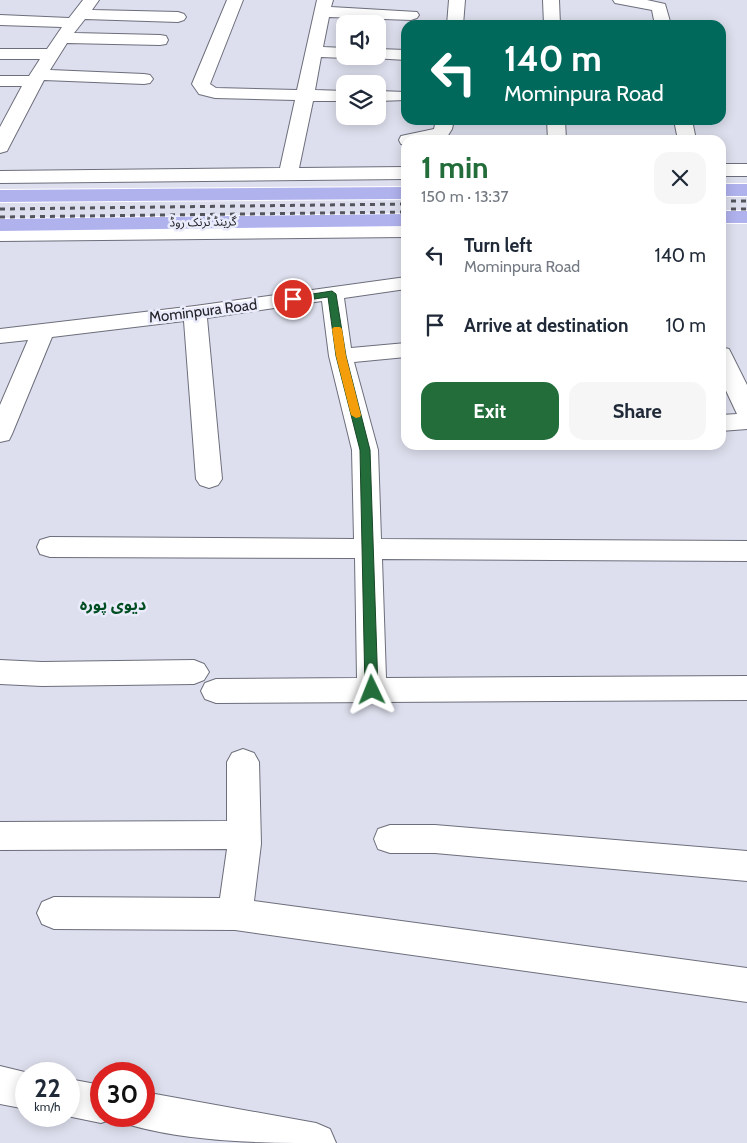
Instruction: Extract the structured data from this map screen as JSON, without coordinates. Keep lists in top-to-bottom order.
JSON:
{
  "streets": {
    "main road": ["گرینڈ ٹرنک روڈ"],
    "street": ["Mominpura Road"]
  },
  "districts": ["دیوی پورہ"],
  "page": {
    "turn": ["140 m", "Mominpura Road"],
    "heading": ["1 min", "150 m · 13:37"],
    "list": [
      {
        "name": "Turn left",
        "note": "Mominpura Road",
        "value": "140 m"
      },
      {
        "name": "Arrive at destination",
        "value": "10 m"
      }
    ],
    "buttons": ["Exit", "Share"],
    "speed": "22 km/h",
    "limit": "30"
  }
}
